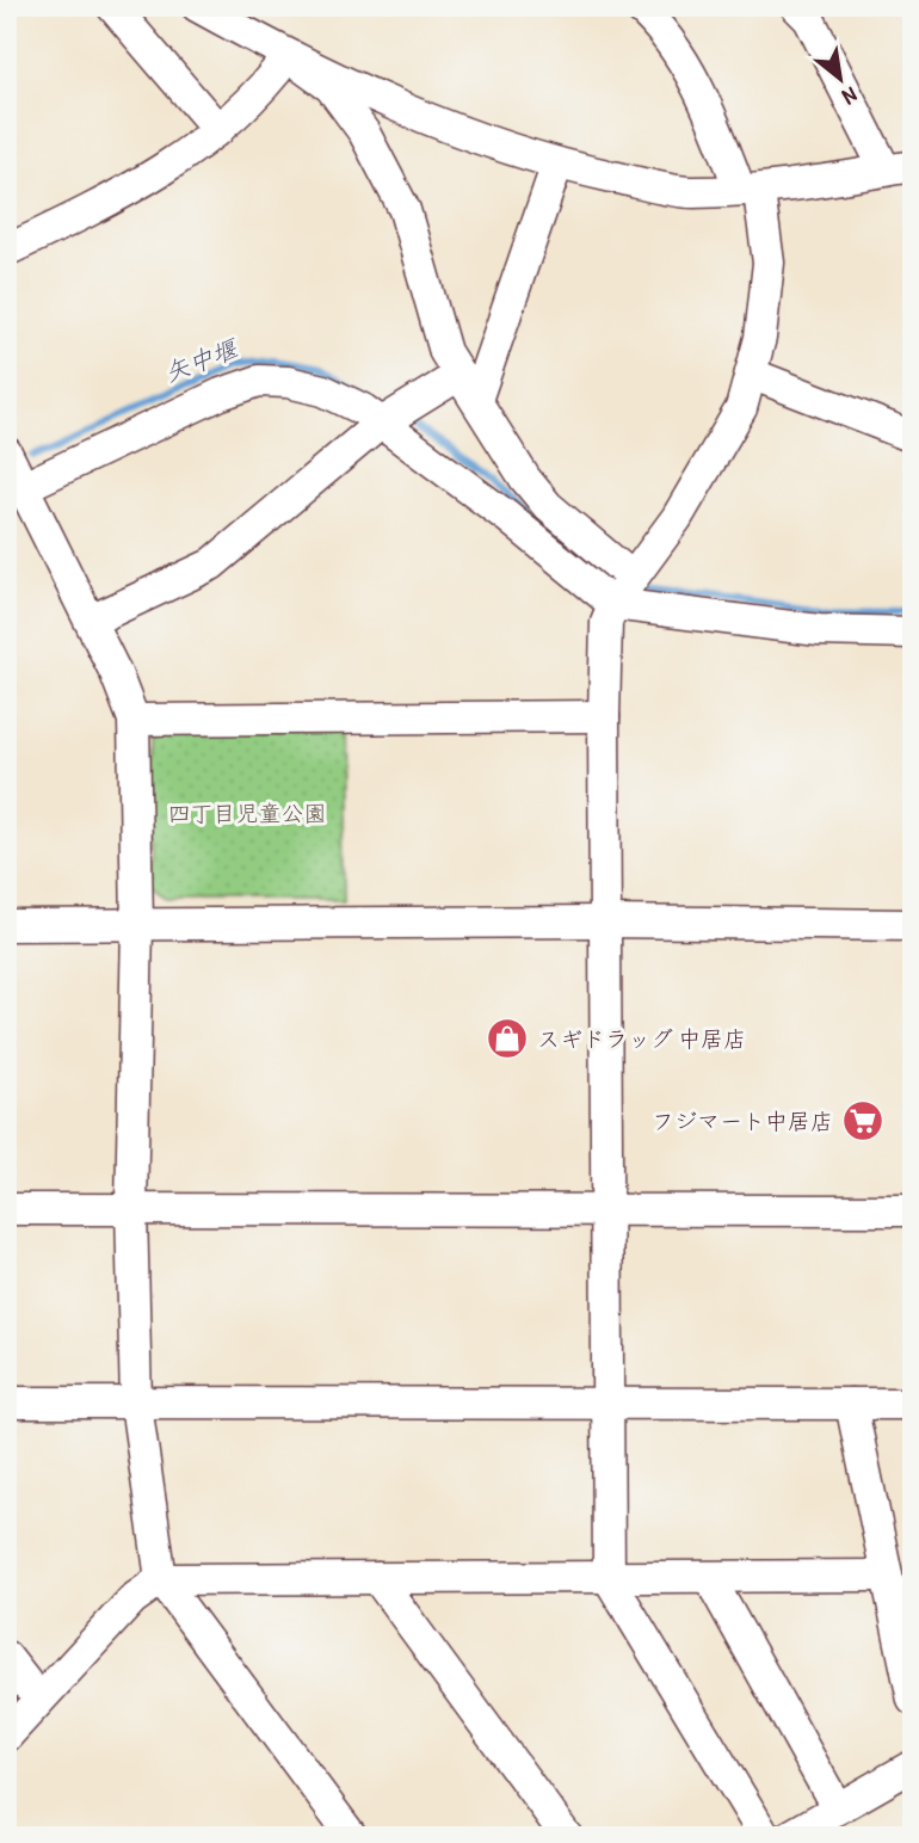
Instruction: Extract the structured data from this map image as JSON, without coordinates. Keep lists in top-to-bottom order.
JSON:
{
  "water": ["矢中堰"],
  "parks": ["四丁目児童公園"],
  "places": {
    "shop": ["スギドラッグ 中居店"],
    "supermarket": ["フジマート中居店"]
  },
  "north": "bottom right"
}
